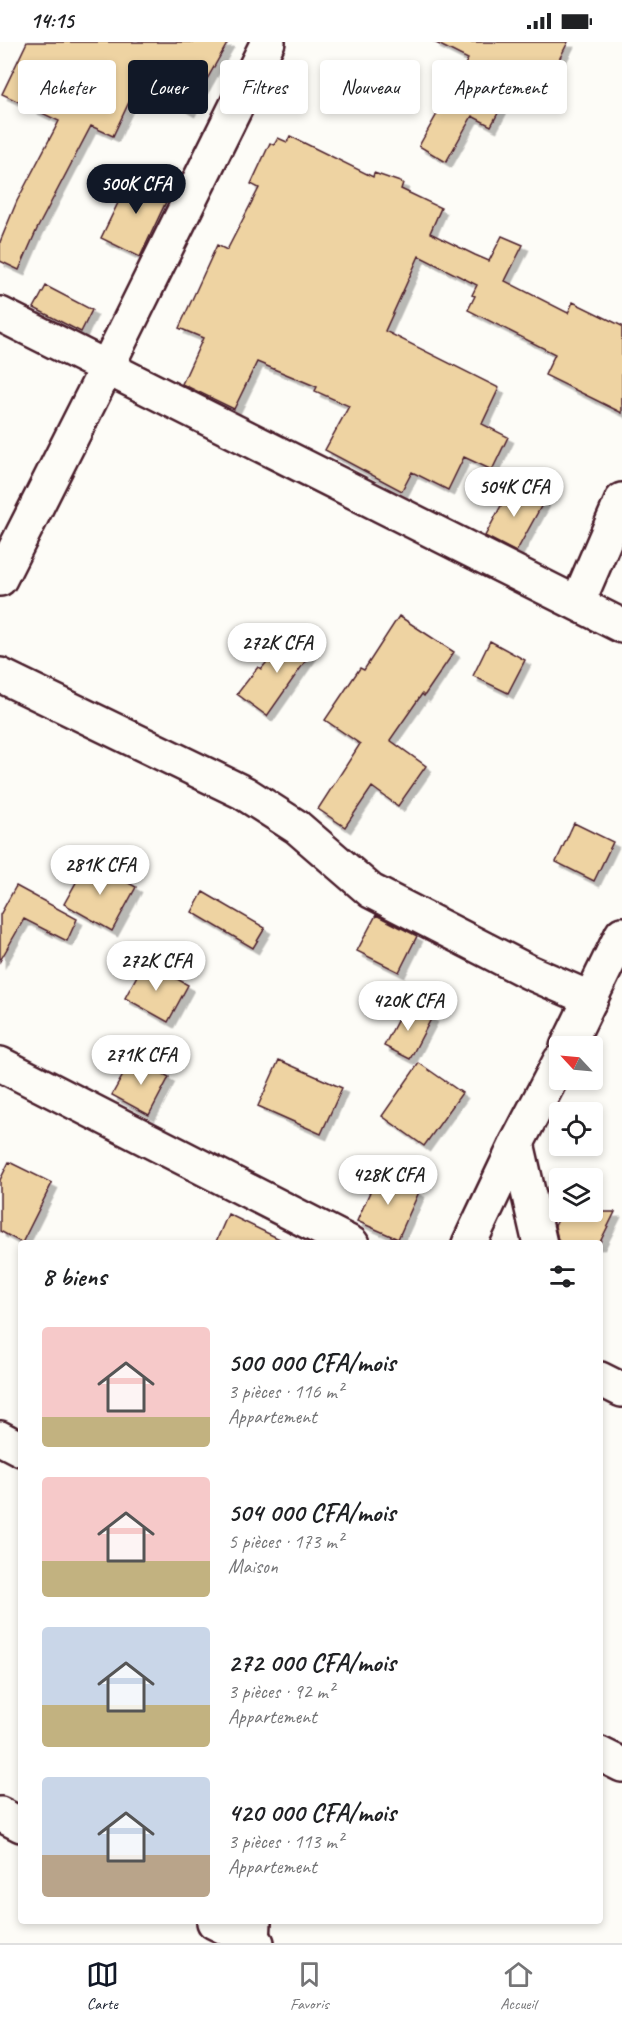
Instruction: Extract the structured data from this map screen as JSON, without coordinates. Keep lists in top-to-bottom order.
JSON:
{
  "north": "top left",
  "page": {
    "status": "14:15",
    "chip": [
      "Acheter",
      "Louer",
      "Filtres",
      "Nouveau",
      "Appartement"
    ],
    "price": [
      "500K CFA",
      "504K CFA",
      "272K CFA",
      "281K CFA",
      "272K CFA",
      "420K CFA",
      "271K CFA",
      "428K CFA"
    ],
    "heading": "8 biens",
    "list": [
      {
        "name": "500 000 CFA/mois",
        "note": "3 pièces · 116 m² · Appartement"
      },
      {
        "name": "504 000 CFA/mois",
        "note": "5 pièces · 173 m² · Maison"
      },
      {
        "name": "272 000 CFA/mois",
        "note": "3 pièces · 92 m² · Appartement"
      },
      {
        "name": "420 000 CFA/mois",
        "note": "3 pièces · 113 m² · Appartement"
      }
    ],
    "tabs": ["Carte", "Favoris", "Accueil"]
  }
}
